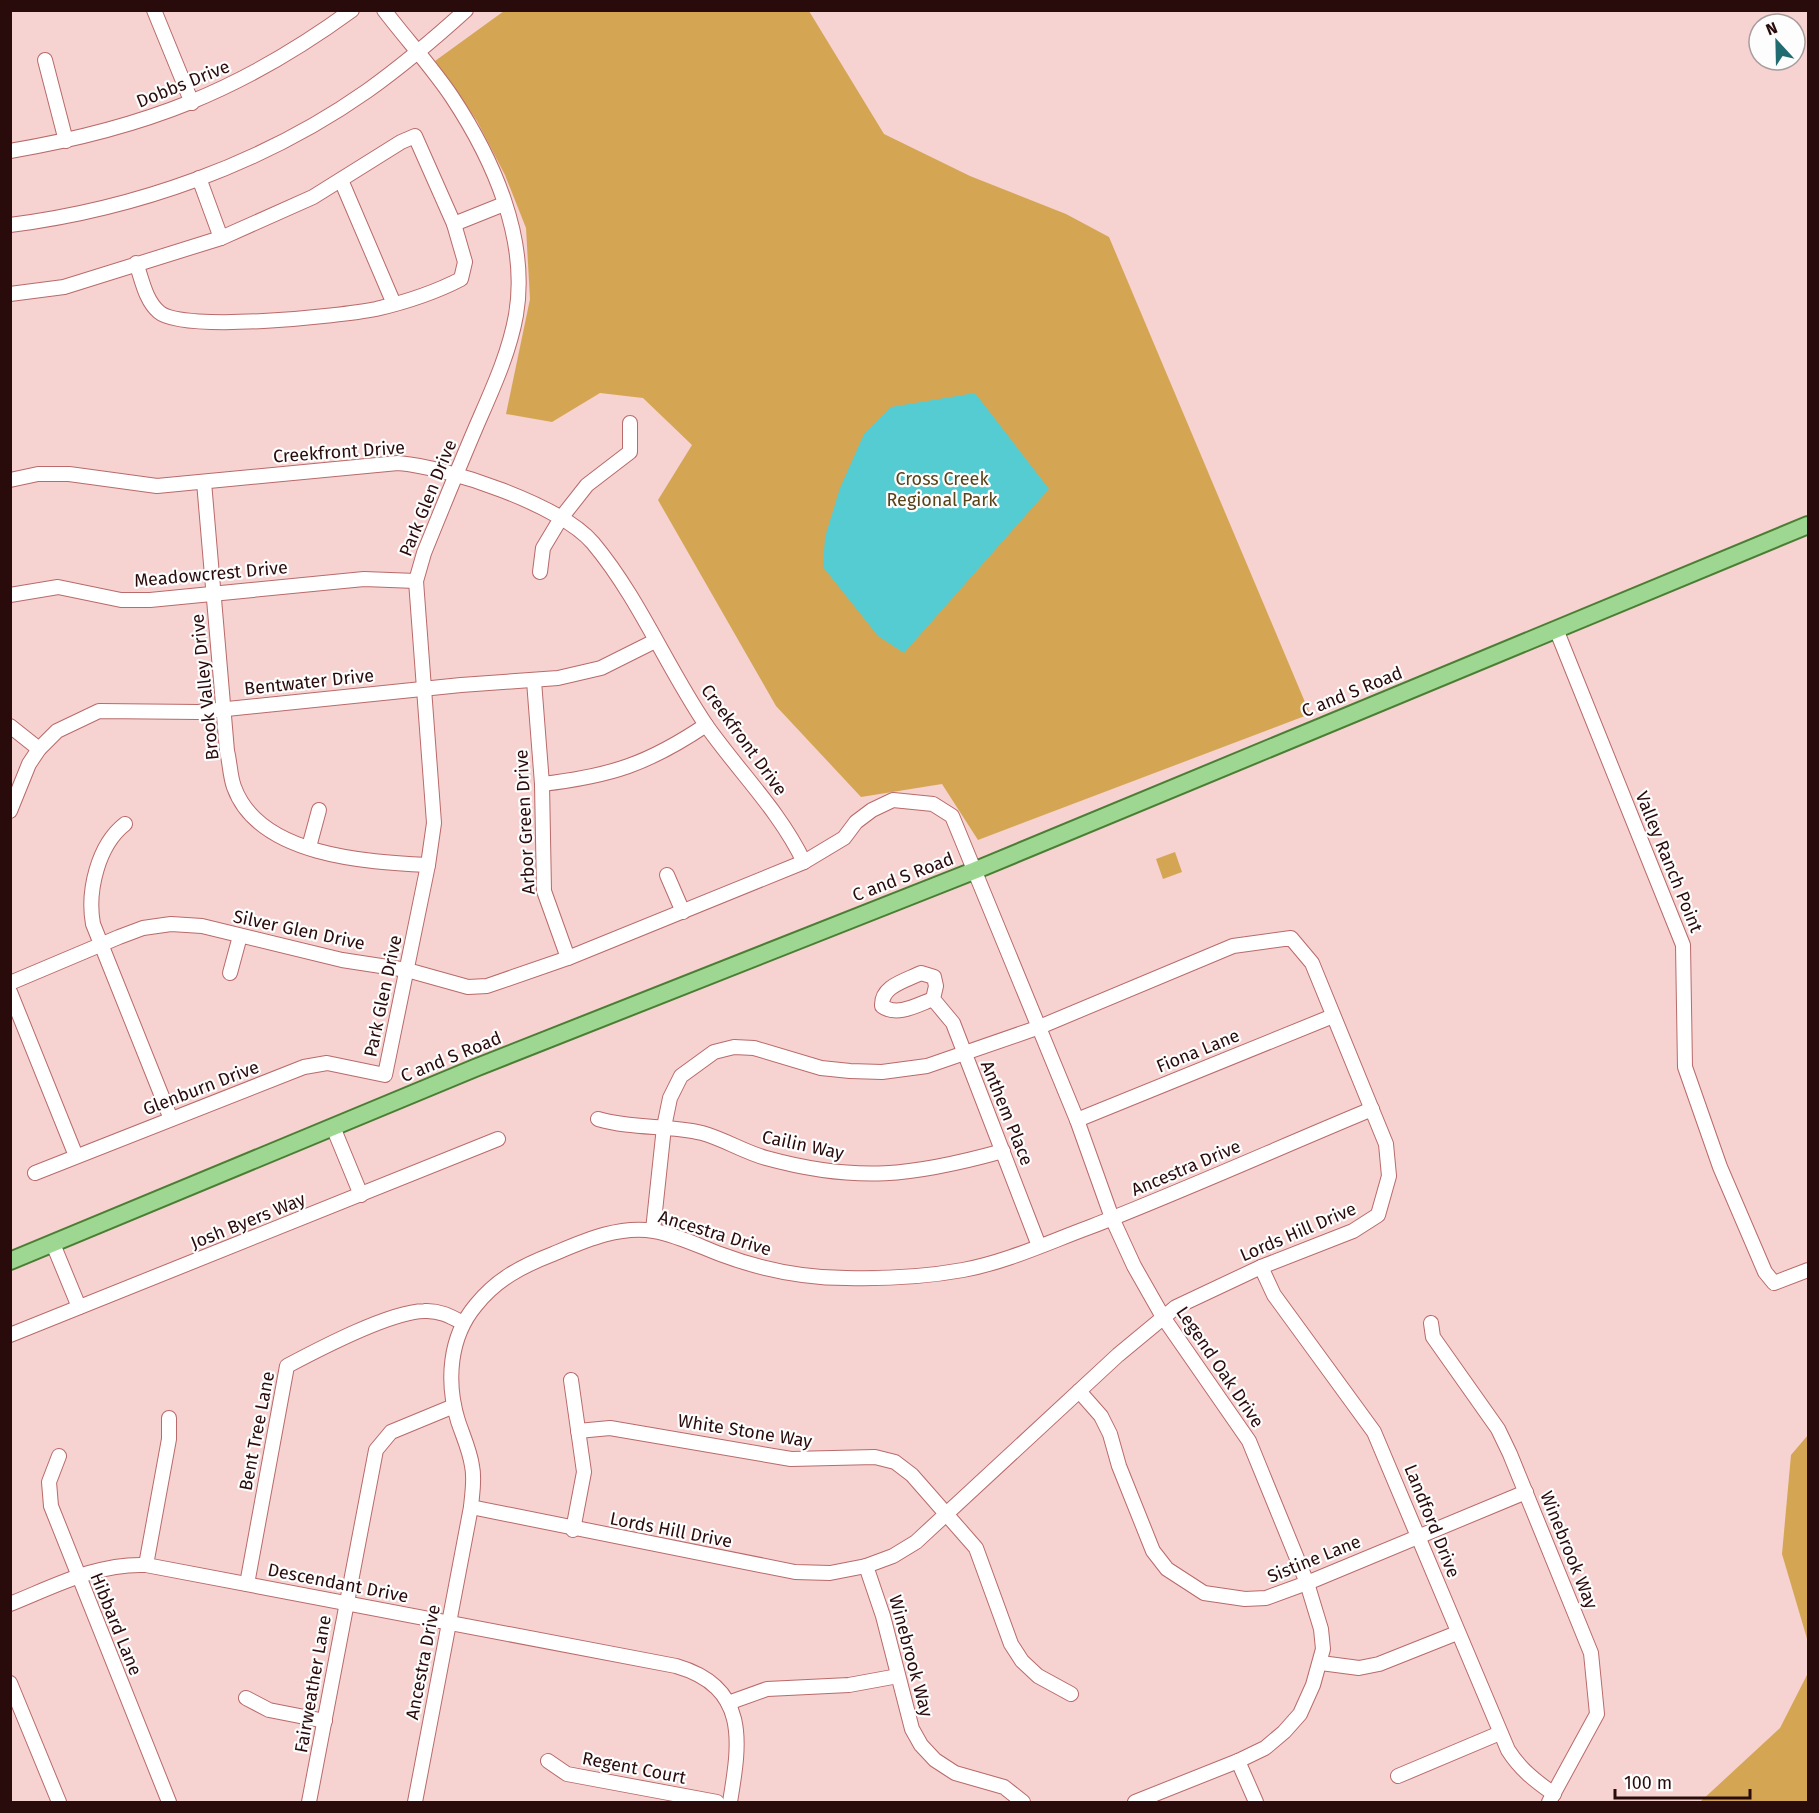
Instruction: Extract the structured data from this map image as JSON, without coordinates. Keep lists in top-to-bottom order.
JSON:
{
  "streets": {
    "main road": ["C and S Road"],
    "street": [
      "Dobbs Drive",
      "Creekfront Drive",
      "Park Glen Drive",
      "Meadowcrest Drive",
      "Bentwater Drive",
      "Brook Valley Drive",
      "Arbor Green Drive",
      "Valley Ranch Point",
      "Silver Glen Drive",
      "Fiona Lane",
      "Glenburn Drive",
      "Anthem Place",
      "Cailin Way",
      "Ancestra Drive",
      "Josh Byers Way",
      "Lords Hill Drive",
      "Legend Oak Drive",
      "Bent Tree Lane",
      "White Stone Way",
      "Landford Drive",
      "Winebrook Way",
      "Sistine Lane",
      "Descendant Drive",
      "Hibbard Lane",
      "Fairweather Lane",
      "Regent Court"
    ]
  },
  "crossings": [
    ["Creekfront Drive", "Park Glen Drive"],
    ["Creekfront Drive", "Bentwater Drive"],
    ["Creekfront Drive", "Brook Valley Drive"],
    ["Creekfront Drive", "Silver Glen Drive"],
    ["Park Glen Drive", "Meadowcrest Drive"],
    ["Park Glen Drive", "Bentwater Drive"],
    ["Park Glen Drive", "Brook Valley Drive"],
    ["Park Glen Drive", "Silver Glen Drive"],
    ["Park Glen Drive", "Glenburn Drive"],
    ["Meadowcrest Drive", "Brook Valley Drive"],
    ["Bentwater Drive", "Brook Valley Drive"],
    ["Bentwater Drive", "Arbor Green Drive"],
    ["C and S Road", "Valley Ranch Point"],
    ["C and S Road", "Silver Glen Drive"],
    ["C and S Road", "Legend Oak Drive"],
    ["Arbor Green Drive", "Silver Glen Drive"],
    ["Silver Glen Drive", "Legend Oak Drive"],
    ["Fiona Lane", "Lords Hill Drive"],
    ["Fiona Lane", "Legend Oak Drive"],
    ["Anthem Place", "Cailin Way"],
    ["Anthem Place", "Ancestra Drive"],
    ["Ancestra Drive", "Lords Hill Drive"],
    ["Ancestra Drive", "Legend Oak Drive"],
    ["Ancestra Drive", "Bent Tree Lane"],
    ["Ancestra Drive", "Descendant Drive"],
    ["Ancestra Drive", "Fairweather Lane"],
    ["Lords Hill Drive", "Legend Oak Drive"],
    ["Lords Hill Drive", "White Stone Way"],
    ["Lords Hill Drive", "Landford Drive"],
    ["Lords Hill Drive", "Winebrook Way"],
    ["Lords Hill Drive", "Sistine Lane"],
    ["Legend Oak Drive", "Sistine Lane"],
    ["Bent Tree Lane", "Descendant Drive"],
    ["Landford Drive", "Winebrook Way"],
    ["Landford Drive", "Sistine Lane"],
    ["Winebrook Way", "Sistine Lane"],
    ["Descendant Drive", "Hibbard Lane"],
    ["Descendant Drive", "Fairweather Lane"]
  ],
  "parks": ["Cross Creek Regional Park"],
  "scale_bar": "100 m",
  "north": "top"
}
